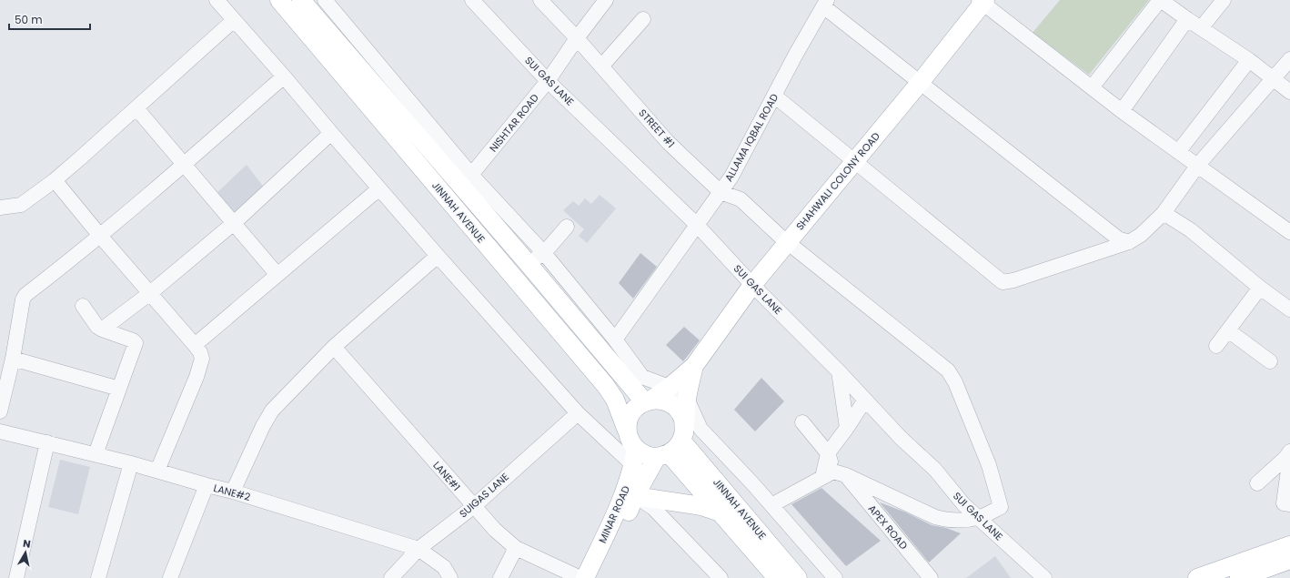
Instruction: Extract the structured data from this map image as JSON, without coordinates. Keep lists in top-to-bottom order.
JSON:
{
  "streets": {
    "main road": ["SHAHWALI COLONY ROAD", "JINNAH AVENUE", "MINAR ROAD"],
    "street": [
      "SUI GAS LANE",
      "NISHTAR ROAD",
      "STREET #1",
      "ALLAMA IQBAL ROAD",
      "LANE#1",
      "LANE#2",
      "SUIGAS LANE",
      "APEX ROAD"
    ]
  },
  "crossings": [
    ["SUI GAS LANE", "NISHTAR ROAD"],
    ["SUI GAS LANE", "STREET #1"],
    ["SUI GAS LANE", "ALLAMA IQBAL ROAD"],
    ["SUI GAS LANE", "SHAHWALI COLONY ROAD"],
    ["NISHTAR ROAD", "STREET #1"],
    ["STREET #1", "ALLAMA IQBAL ROAD"],
    ["STREET #1", "SHAHWALI COLONY ROAD"],
    ["SHAHWALI COLONY ROAD", "JINNAH AVENUE"],
    ["SHAHWALI COLONY ROAD", "MINAR ROAD"],
    ["JINNAH AVENUE", "MINAR ROAD"],
    ["LANE#1", "SUIGAS LANE"],
    ["LANE#2", "SUIGAS LANE"]
  ],
  "scale_bar": "50 m",
  "north": "top"
}
